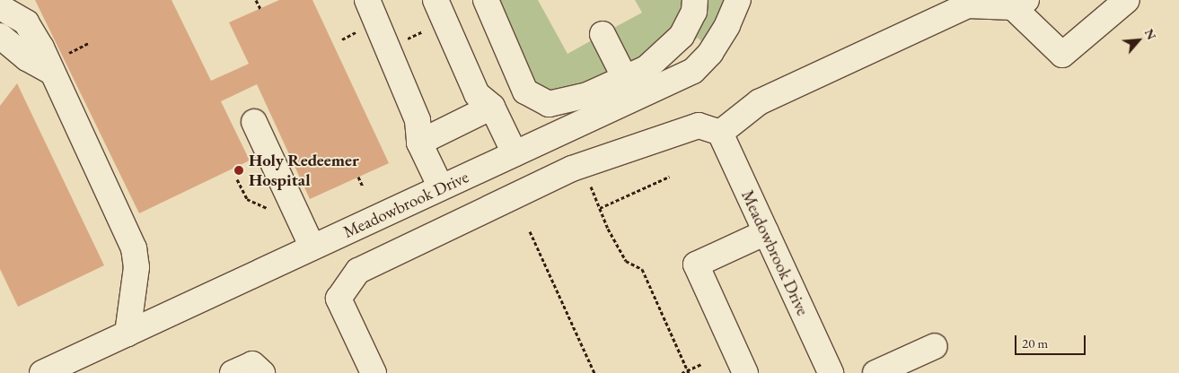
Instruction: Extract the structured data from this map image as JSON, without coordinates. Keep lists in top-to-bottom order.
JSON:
{
  "streets": {
    "lane": ["Meadowbrook Drive"]
  },
  "places": ["Holy Redeemer Hospital"],
  "scale_bar": "20 m",
  "north": "top right"
}
